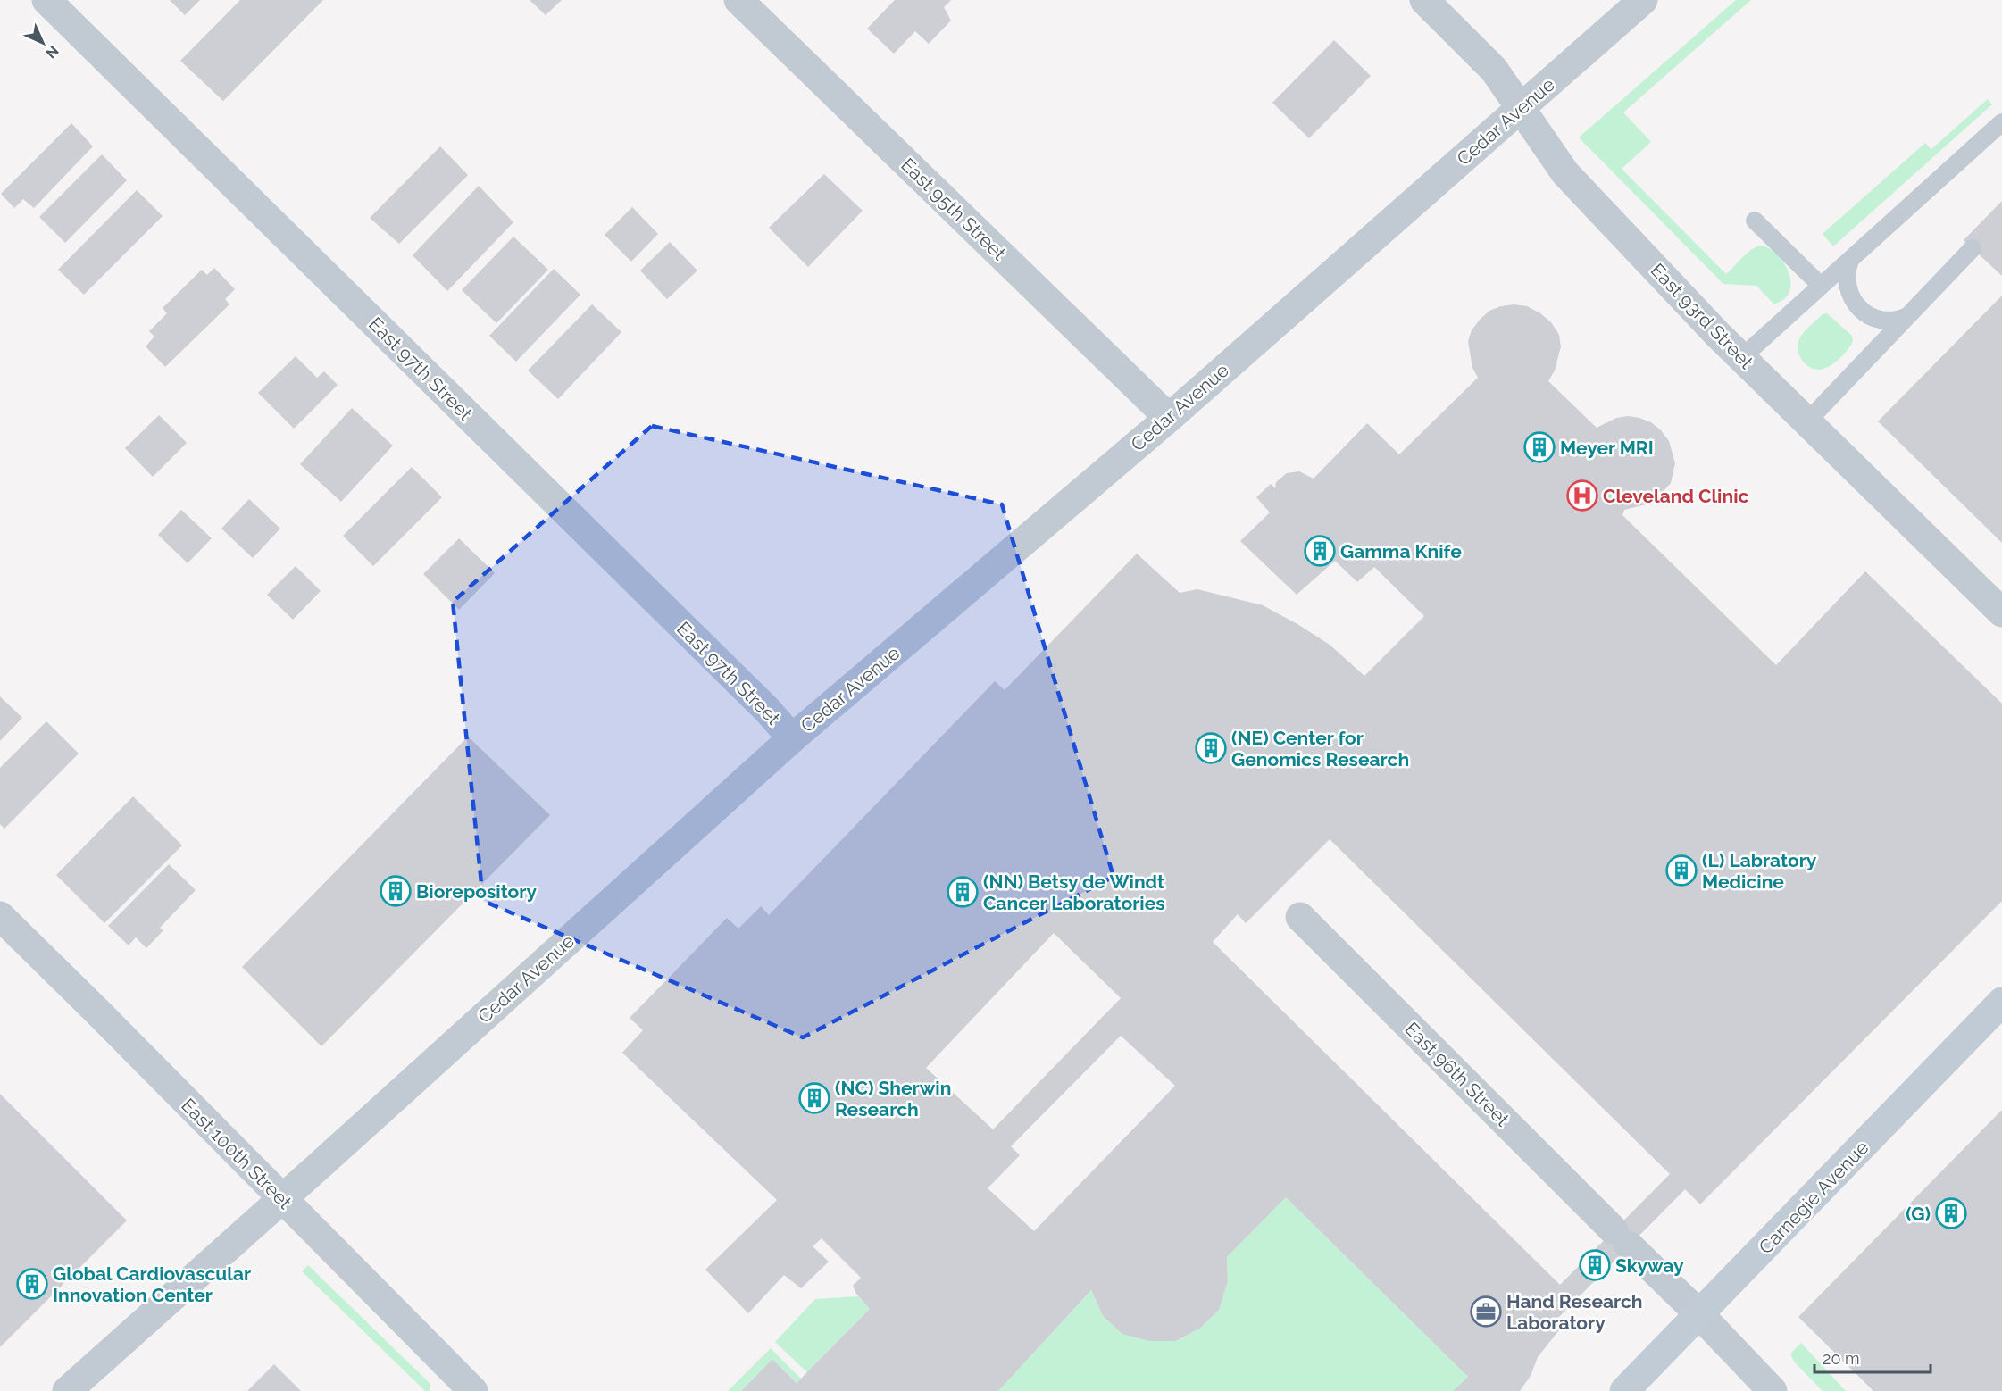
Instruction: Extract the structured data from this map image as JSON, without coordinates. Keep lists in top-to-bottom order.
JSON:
{
  "streets": {
    "main road": ["Carnegie Avenue"],
    "street": [
      "Cedar Avenue",
      "East 95th Street",
      "East 93rd Street",
      "East 97th Street",
      "East 96th Street",
      "East 100th Street"
    ]
  },
  "crossings": [
    ["Cedar Avenue", "East 95th Street"],
    ["Cedar Avenue", "East 93rd Street"],
    ["Cedar Avenue", "East 97th Street"],
    ["Cedar Avenue", "East 100th Street"],
    ["East 96th Street", "Carnegie Avenue"]
  ],
  "places": {
    "building": [
      "Meyer MRI",
      "Gamma Knife",
      "(NE) Center for Genomics Research",
      "(L) Labratory Medicine",
      "Biorepository",
      "(NN) Betsy de Windt Cancer Laboratories",
      "(NC) Sherwin Research",
      "(G)",
      "Skyway",
      "Global Cardiovascular Innovation Center"
    ],
    "hospital": ["Cleveland Clinic"],
    "office": ["Hand Research Laboratory"]
  },
  "scale_bar": "20 m",
  "north": "bottom right"
}
